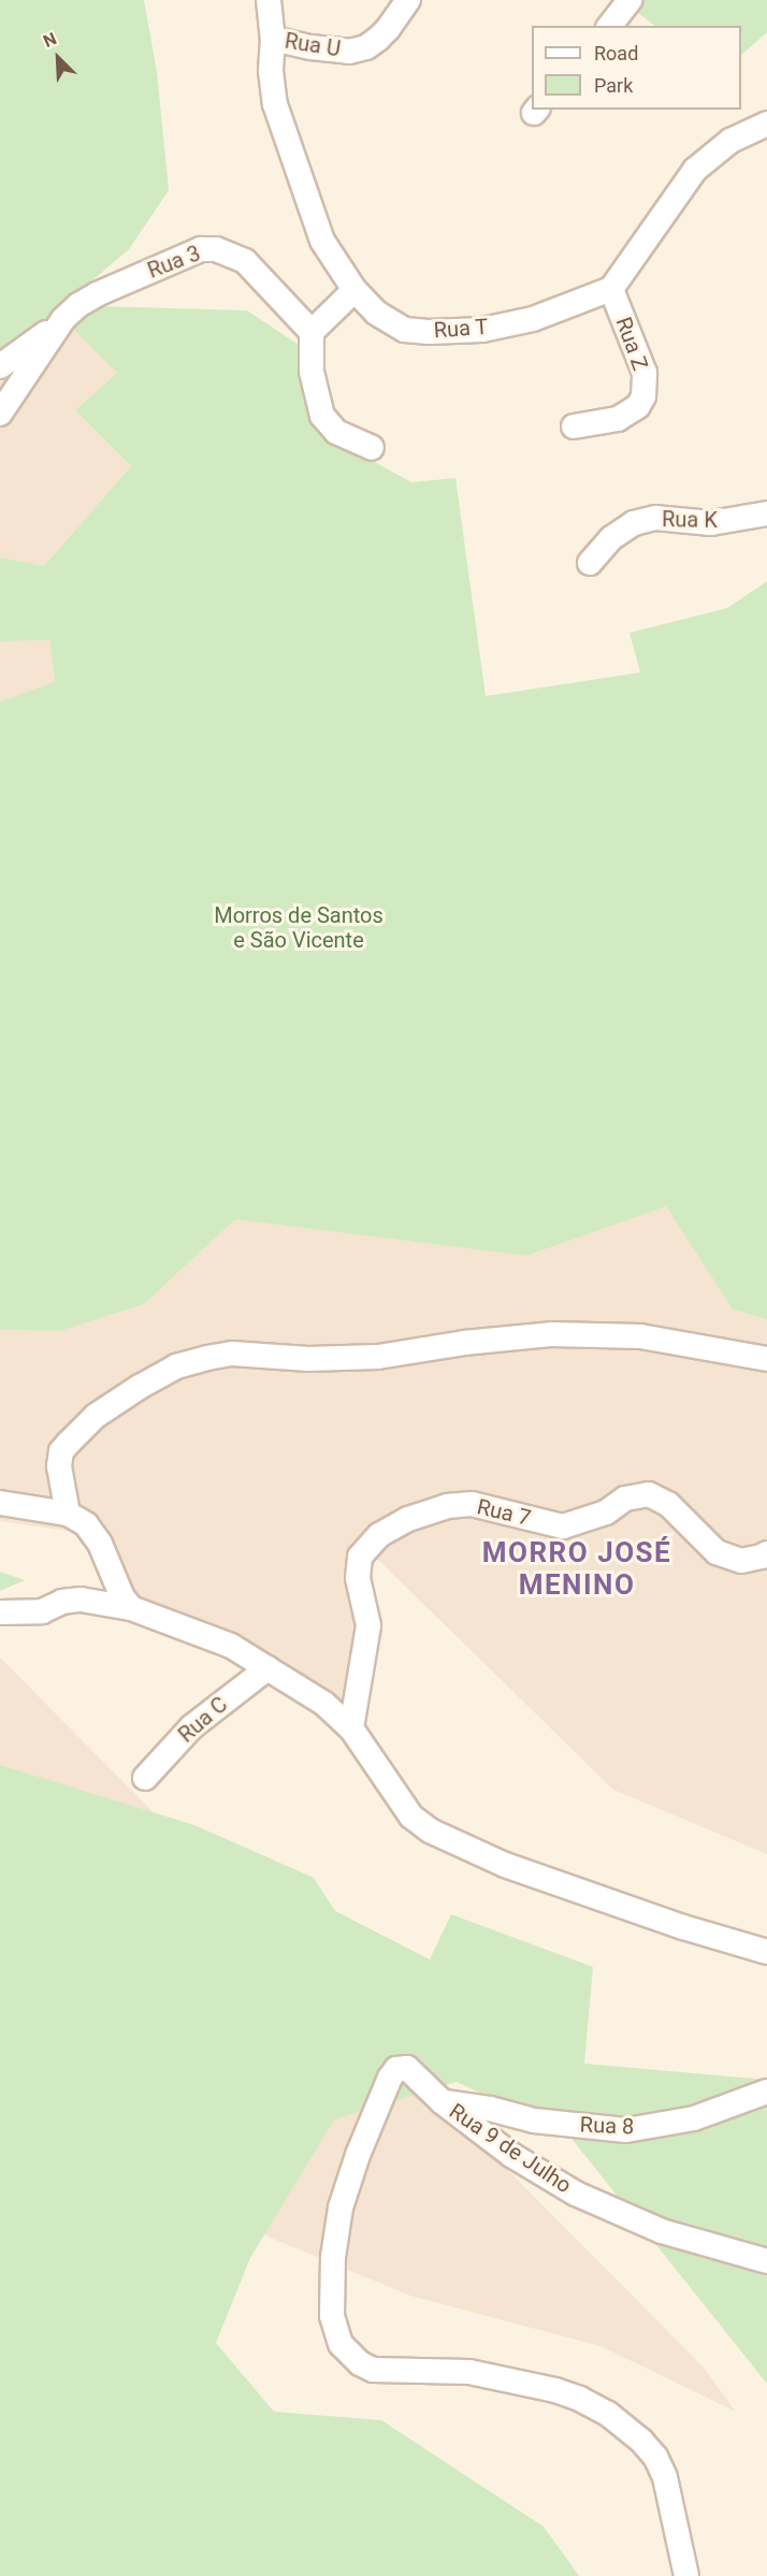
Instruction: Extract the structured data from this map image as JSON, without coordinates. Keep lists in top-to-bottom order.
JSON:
{
  "streets": {
    "street": [
      "Rua U",
      "Rua 3",
      "Rua T",
      "Rua Z",
      "Rua K",
      "Rua 7",
      "Rua C",
      "Rua 8",
      "Rua 9 de Julho"
    ]
  },
  "crossings": [
    ["Rua U", "Rua T"],
    ["Rua T", "Rua Z"],
    ["Rua 8", "Rua 9 de Julho"]
  ],
  "districts": ["MORRO JOSÉ MENINO"],
  "parks": ["Morros de Santos e São Vicente"],
  "legend": ["Road", "Park"],
  "north": "top left"
}
